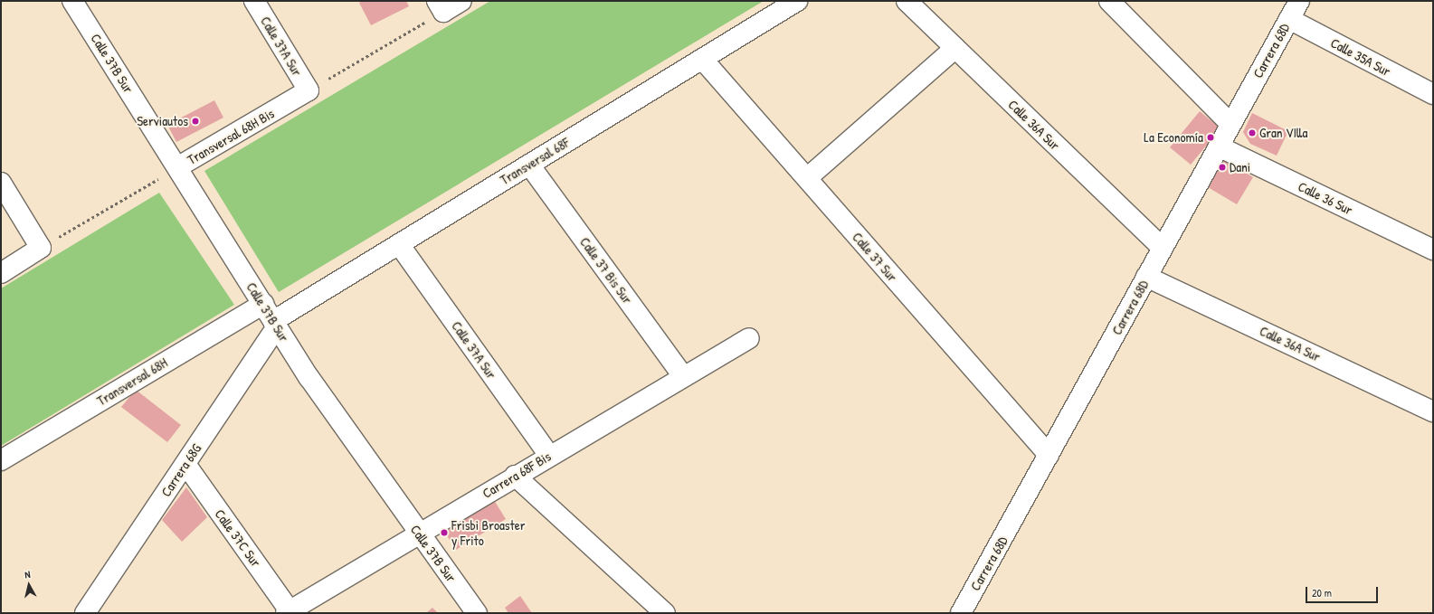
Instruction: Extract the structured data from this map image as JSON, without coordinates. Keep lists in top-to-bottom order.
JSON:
{
  "streets": {
    "street": [
      "Calle 37A Sur",
      "Carrera 68D",
      "Calle 35A Sur",
      "Calle 37B Sur",
      "Calle 36A Sur",
      "Transversal 68H Bis",
      "Transversal 68F",
      "Calle 36 Sur",
      "Calle 37 Sur",
      "Calle 37 Bis Sur",
      "Transversal 68H",
      "Carrera 68G",
      "Carrera 68F Bis",
      "Calle 37C Sur"
    ]
  },
  "crossings": [
    ["Calle 37A Sur", "Transversal 68H Bis"],
    ["Calle 37A Sur", "Transversal 68F"],
    ["Calle 37A Sur", "Carrera 68F Bis"],
    ["Carrera 68D", "Calle 35A Sur"],
    ["Carrera 68D", "Calle 36A Sur"],
    ["Carrera 68D", "Calle 36 Sur"],
    ["Carrera 68D", "Calle 37 Sur"],
    ["Calle 37B Sur", "Transversal 68H Bis"],
    ["Calle 37B Sur", "Transversal 68F"],
    ["Calle 37B Sur", "Transversal 68H"],
    ["Calle 37B Sur", "Carrera 68G"],
    ["Calle 37B Sur", "Carrera 68F Bis"],
    ["Transversal 68F", "Calle 37 Sur"],
    ["Transversal 68F", "Calle 37 Bis Sur"],
    ["Transversal 68F", "Carrera 68G"],
    ["Calle 37 Bis Sur", "Carrera 68F Bis"],
    ["Carrera 68G", "Calle 37C Sur"],
    ["Carrera 68F Bis", "Calle 37C Sur"]
  ],
  "places": [
    "Serviautos",
    "Gran VIlla",
    "La Economía",
    "Dani",
    "Frisbi Broaster y Frito"
  ],
  "scale_bar": "20 m",
  "north": "top"
}
